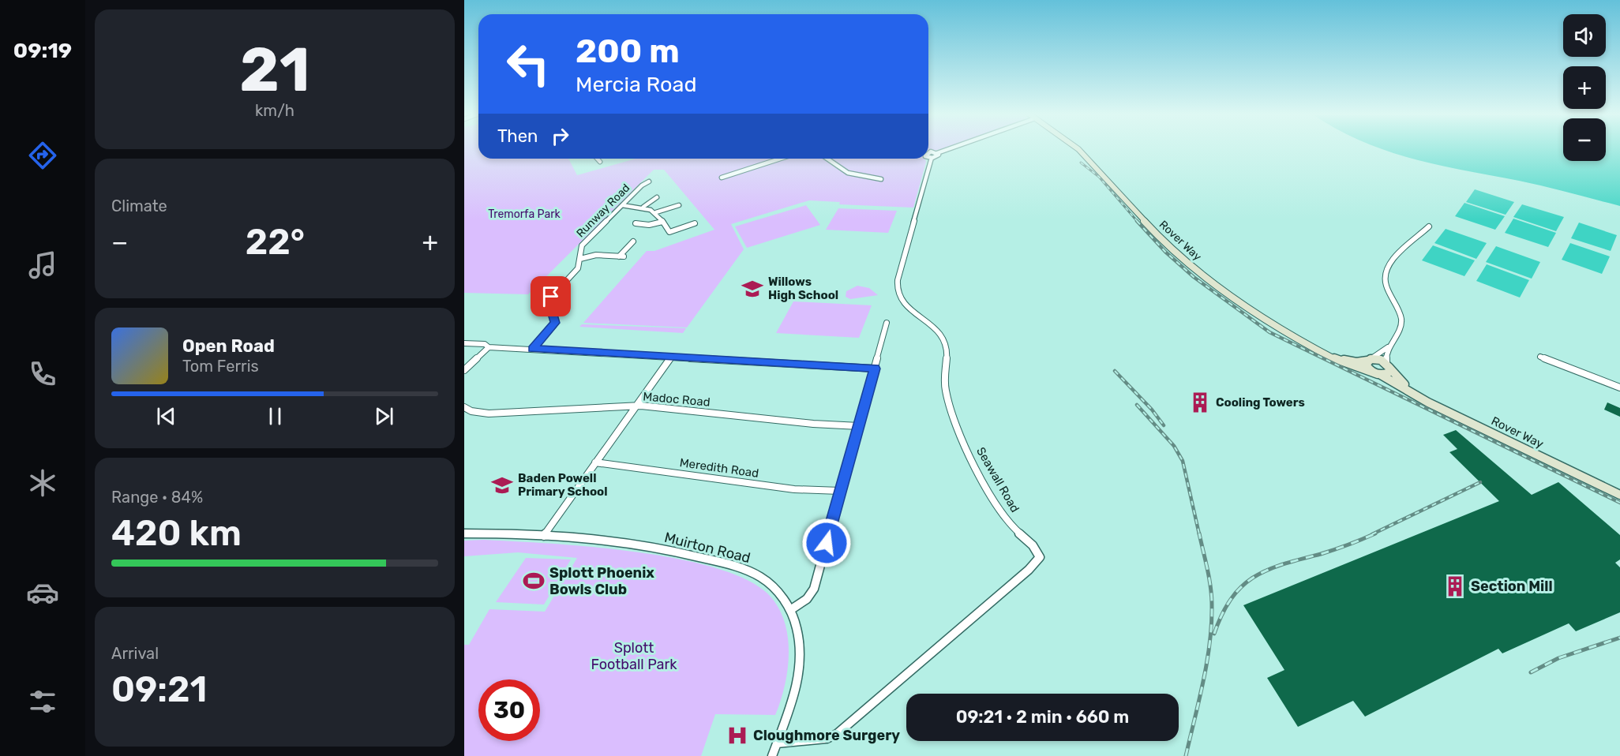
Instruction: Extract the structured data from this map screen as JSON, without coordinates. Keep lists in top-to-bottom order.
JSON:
{
  "streets": {
    "street": [
      "Runway Road",
      "Rover Way",
      "Madoc Road",
      "Meredith Road",
      "Seawall Road",
      "Muirton Road"
    ]
  },
  "crossings": [
    ["Seawall Road", "Muirton Road"]
  ],
  "parks": ["Tremorfa Park", "Splott Football Park"],
  "places": {
    "school or university": ["Willows High School", "Baden Powell Primary School"],
    "building": ["Cooling Towers", "Section Mill"],
    "sports": ["Splott Phoenix Bowls Club"],
    "hospital": ["Cloughmore Surgery"]
  },
  "page": {
    "tabs": "09:19",
    "tile": [
      ["21", "km/h"],
      "Climate",
      ["Range · 84%", "420 km"],
      ["Arrival", "09:21"]
    ],
    "map_buttons": ["+", "−"],
    "turn": ["200 m", "Mercia Road"],
    "then": "Then",
    "heat": ["−", "22°", "+"],
    "song": ["Open Road", "Tom Ferris"],
    "limit": "30",
    "trip": "09:21 · 2 min · 660 m"
  }
}
